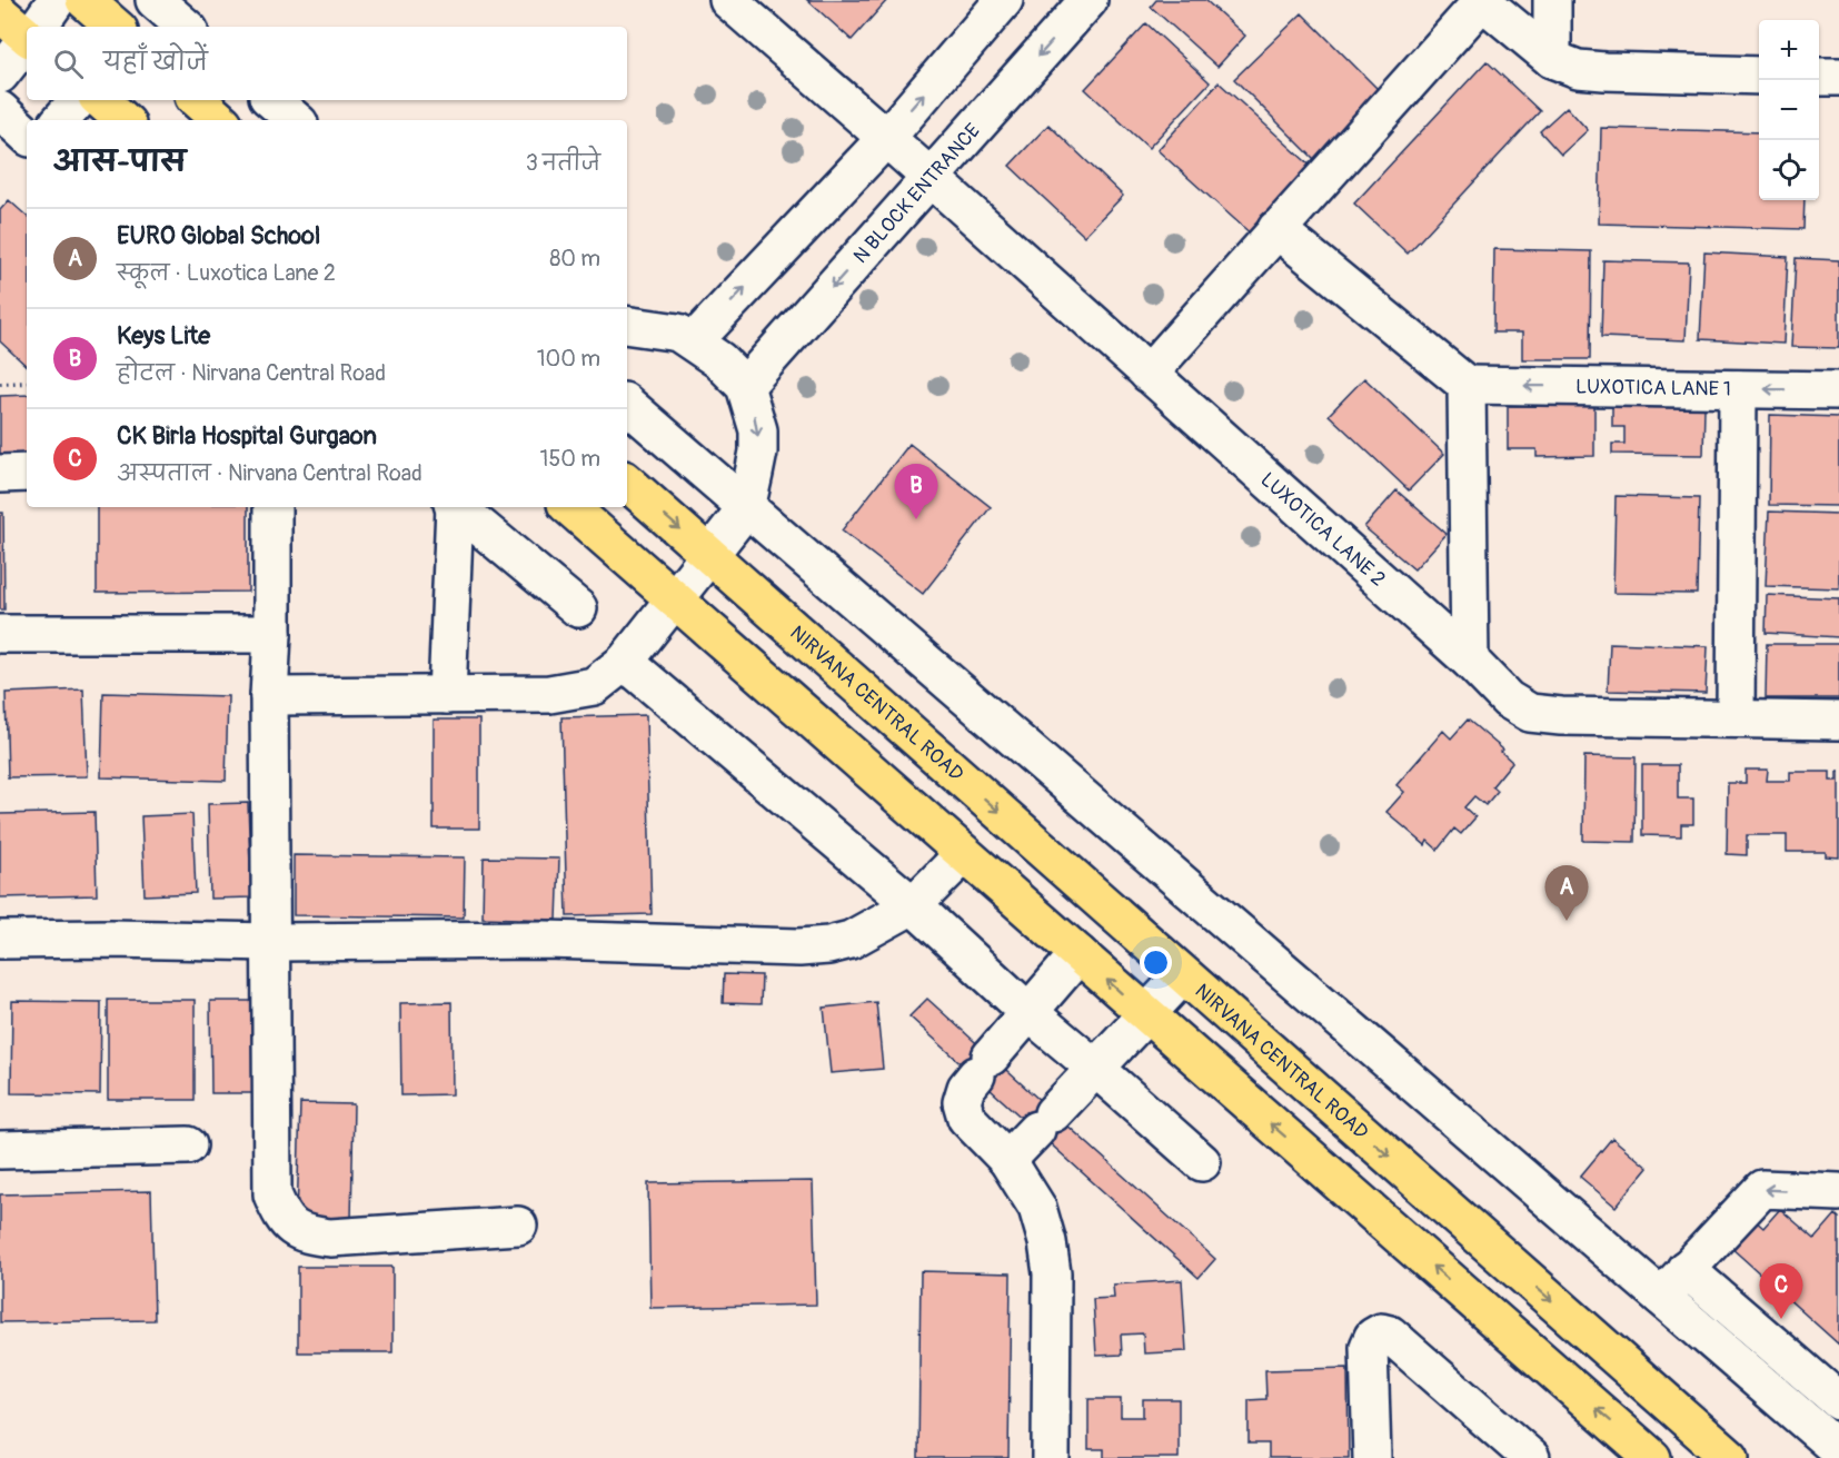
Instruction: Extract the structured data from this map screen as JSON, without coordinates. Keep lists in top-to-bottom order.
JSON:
{
  "streets": {
    "main road": ["NIRVANA CENTRAL ROAD"],
    "street": ["N BLOCK ENTRANCE", "LUXOTICA LANE 1", "LUXOTICA LANE 2"]
  },
  "crossings": [
    ["N BLOCK ENTRANCE", "LUXOTICA LANE 2"]
  ],
  "page": {
    "map_buttons": ["+", "−"],
    "search": "यहाँ खोजें",
    "heading": ["आस-पास", "3 नतीजे"],
    "list": [
      {
        "mark": "A",
        "name": "EURO Global School",
        "note": "स्कूल · Luxotica Lane 2",
        "value": "80 m"
      },
      {
        "mark": "B",
        "name": "Keys Lite",
        "note": "होटल · Nirvana Central Road",
        "value": "100 m"
      },
      {
        "mark": "C",
        "name": "CK Birla Hospital Gurgaon",
        "note": "अस्पताल · Nirvana Central Road",
        "value": "150 m"
      }
    ],
    "pins": ["B", "A", "C"]
  }
}
